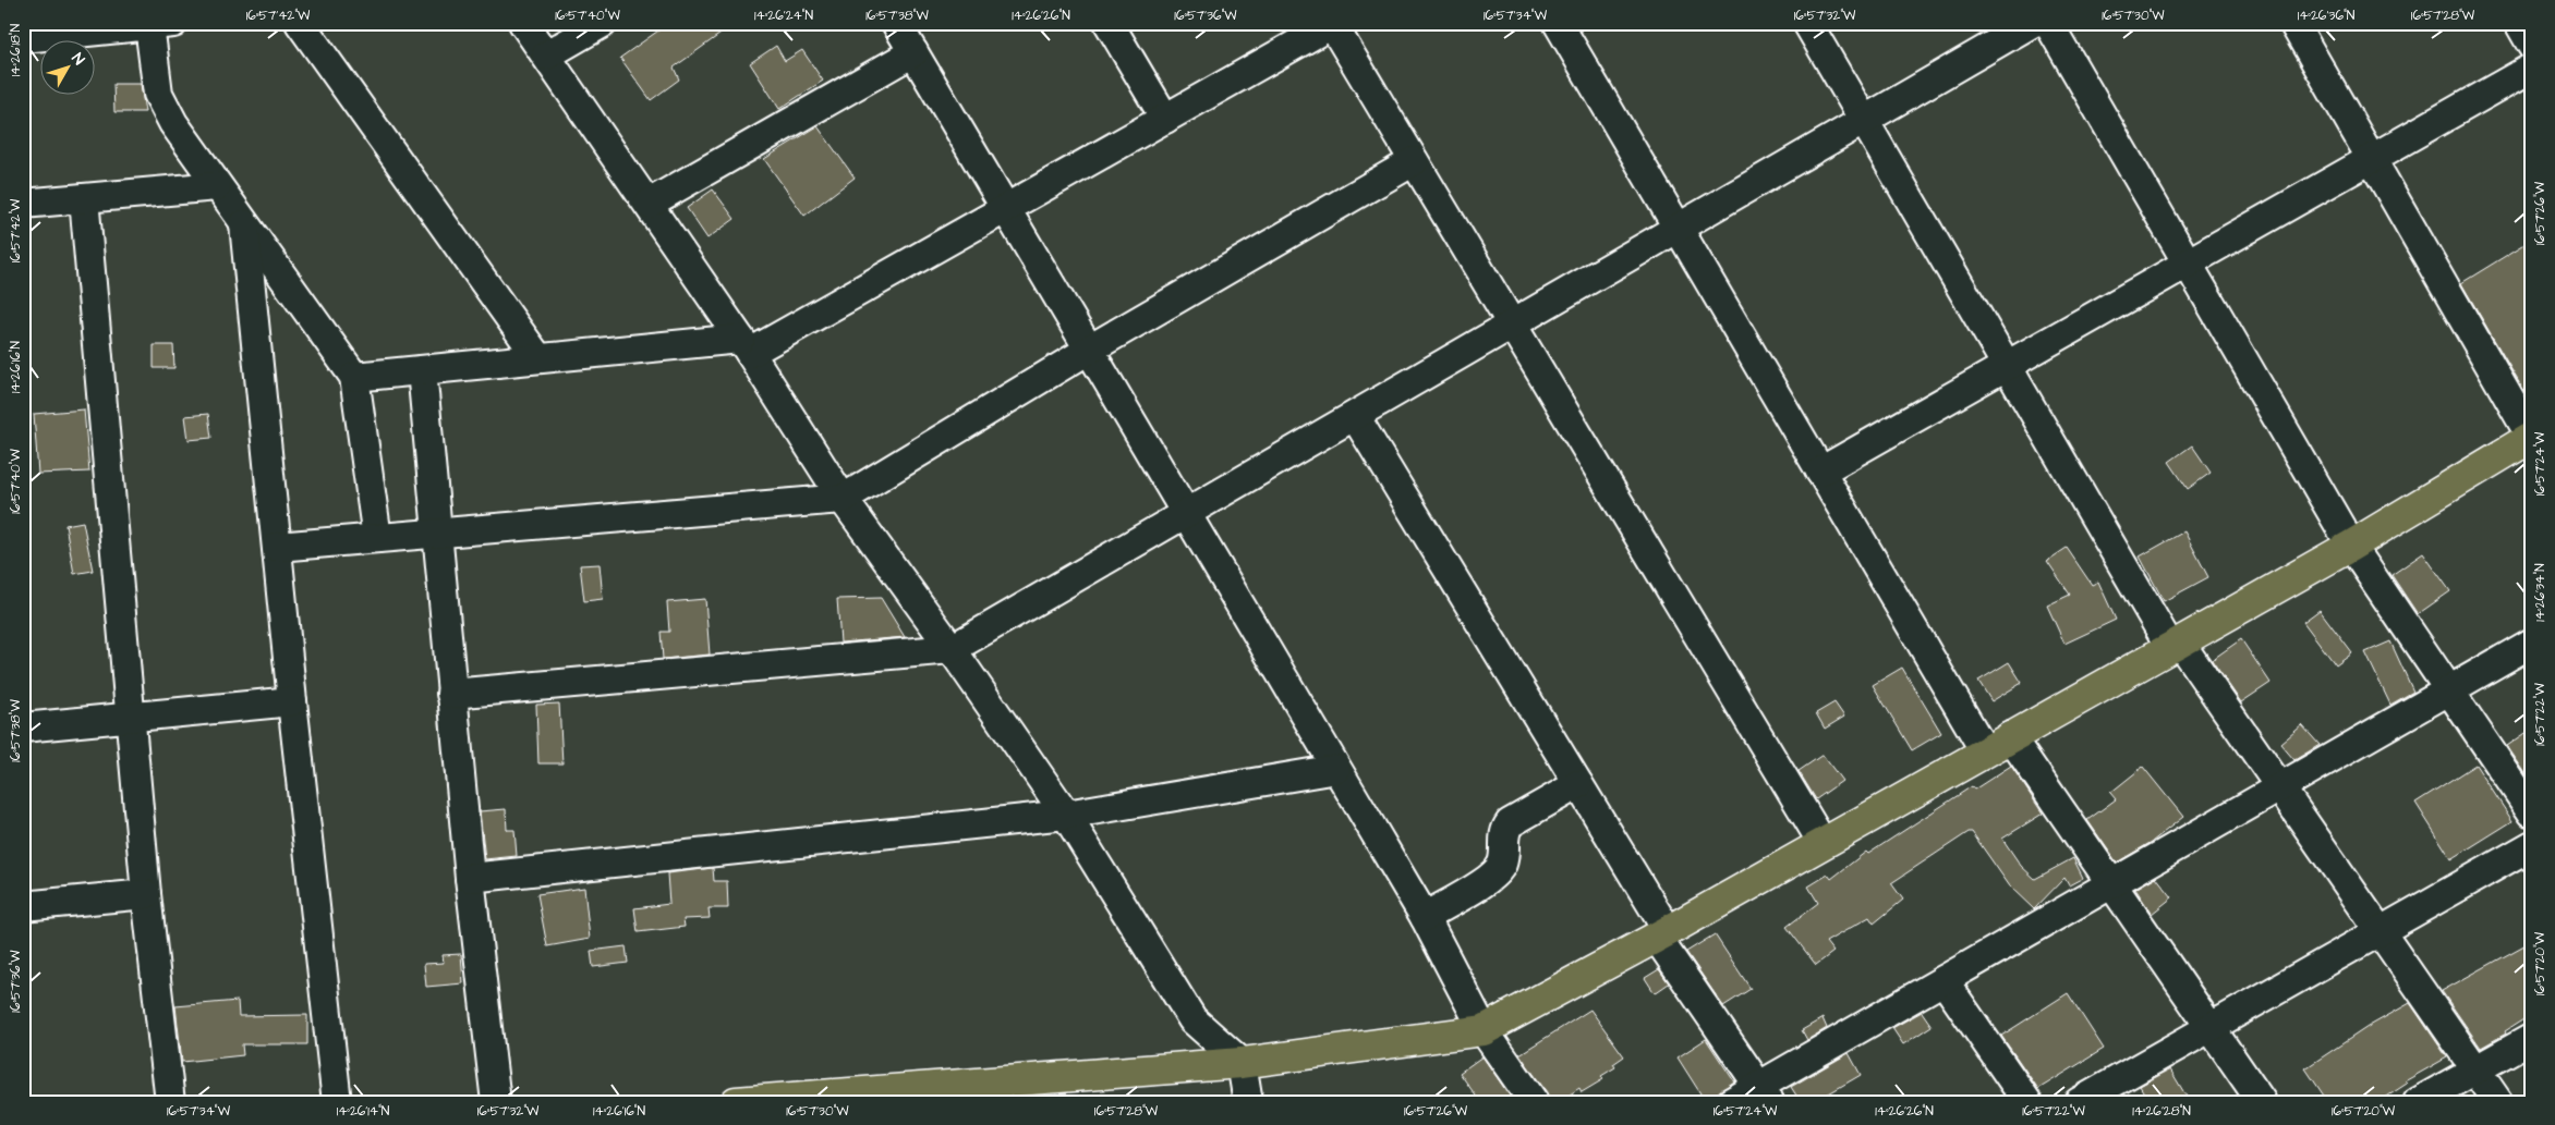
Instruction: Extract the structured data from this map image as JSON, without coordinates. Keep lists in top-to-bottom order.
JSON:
{
  "north": "top right",
  "coordinates": [
    "16°57'42\"W",
    "16°57'40\"W",
    "14°26'24\"N",
    "16°57'38\"W",
    "14°26'26\"N",
    "16°57'36\"W",
    "16°57'34\"W",
    "16°57'32\"W",
    "16°57'30\"W",
    "14°26'36\"N",
    "16°57'28\"W",
    "14°26'18\"N",
    "16°57'26\"W",
    "14°26'16\"N",
    "16°57'24\"W",
    "14°26'34\"N",
    "16°57'22\"W",
    "16°57'20\"W",
    "14°26'14\"N",
    "14°26'28\"N"
  ]
}
